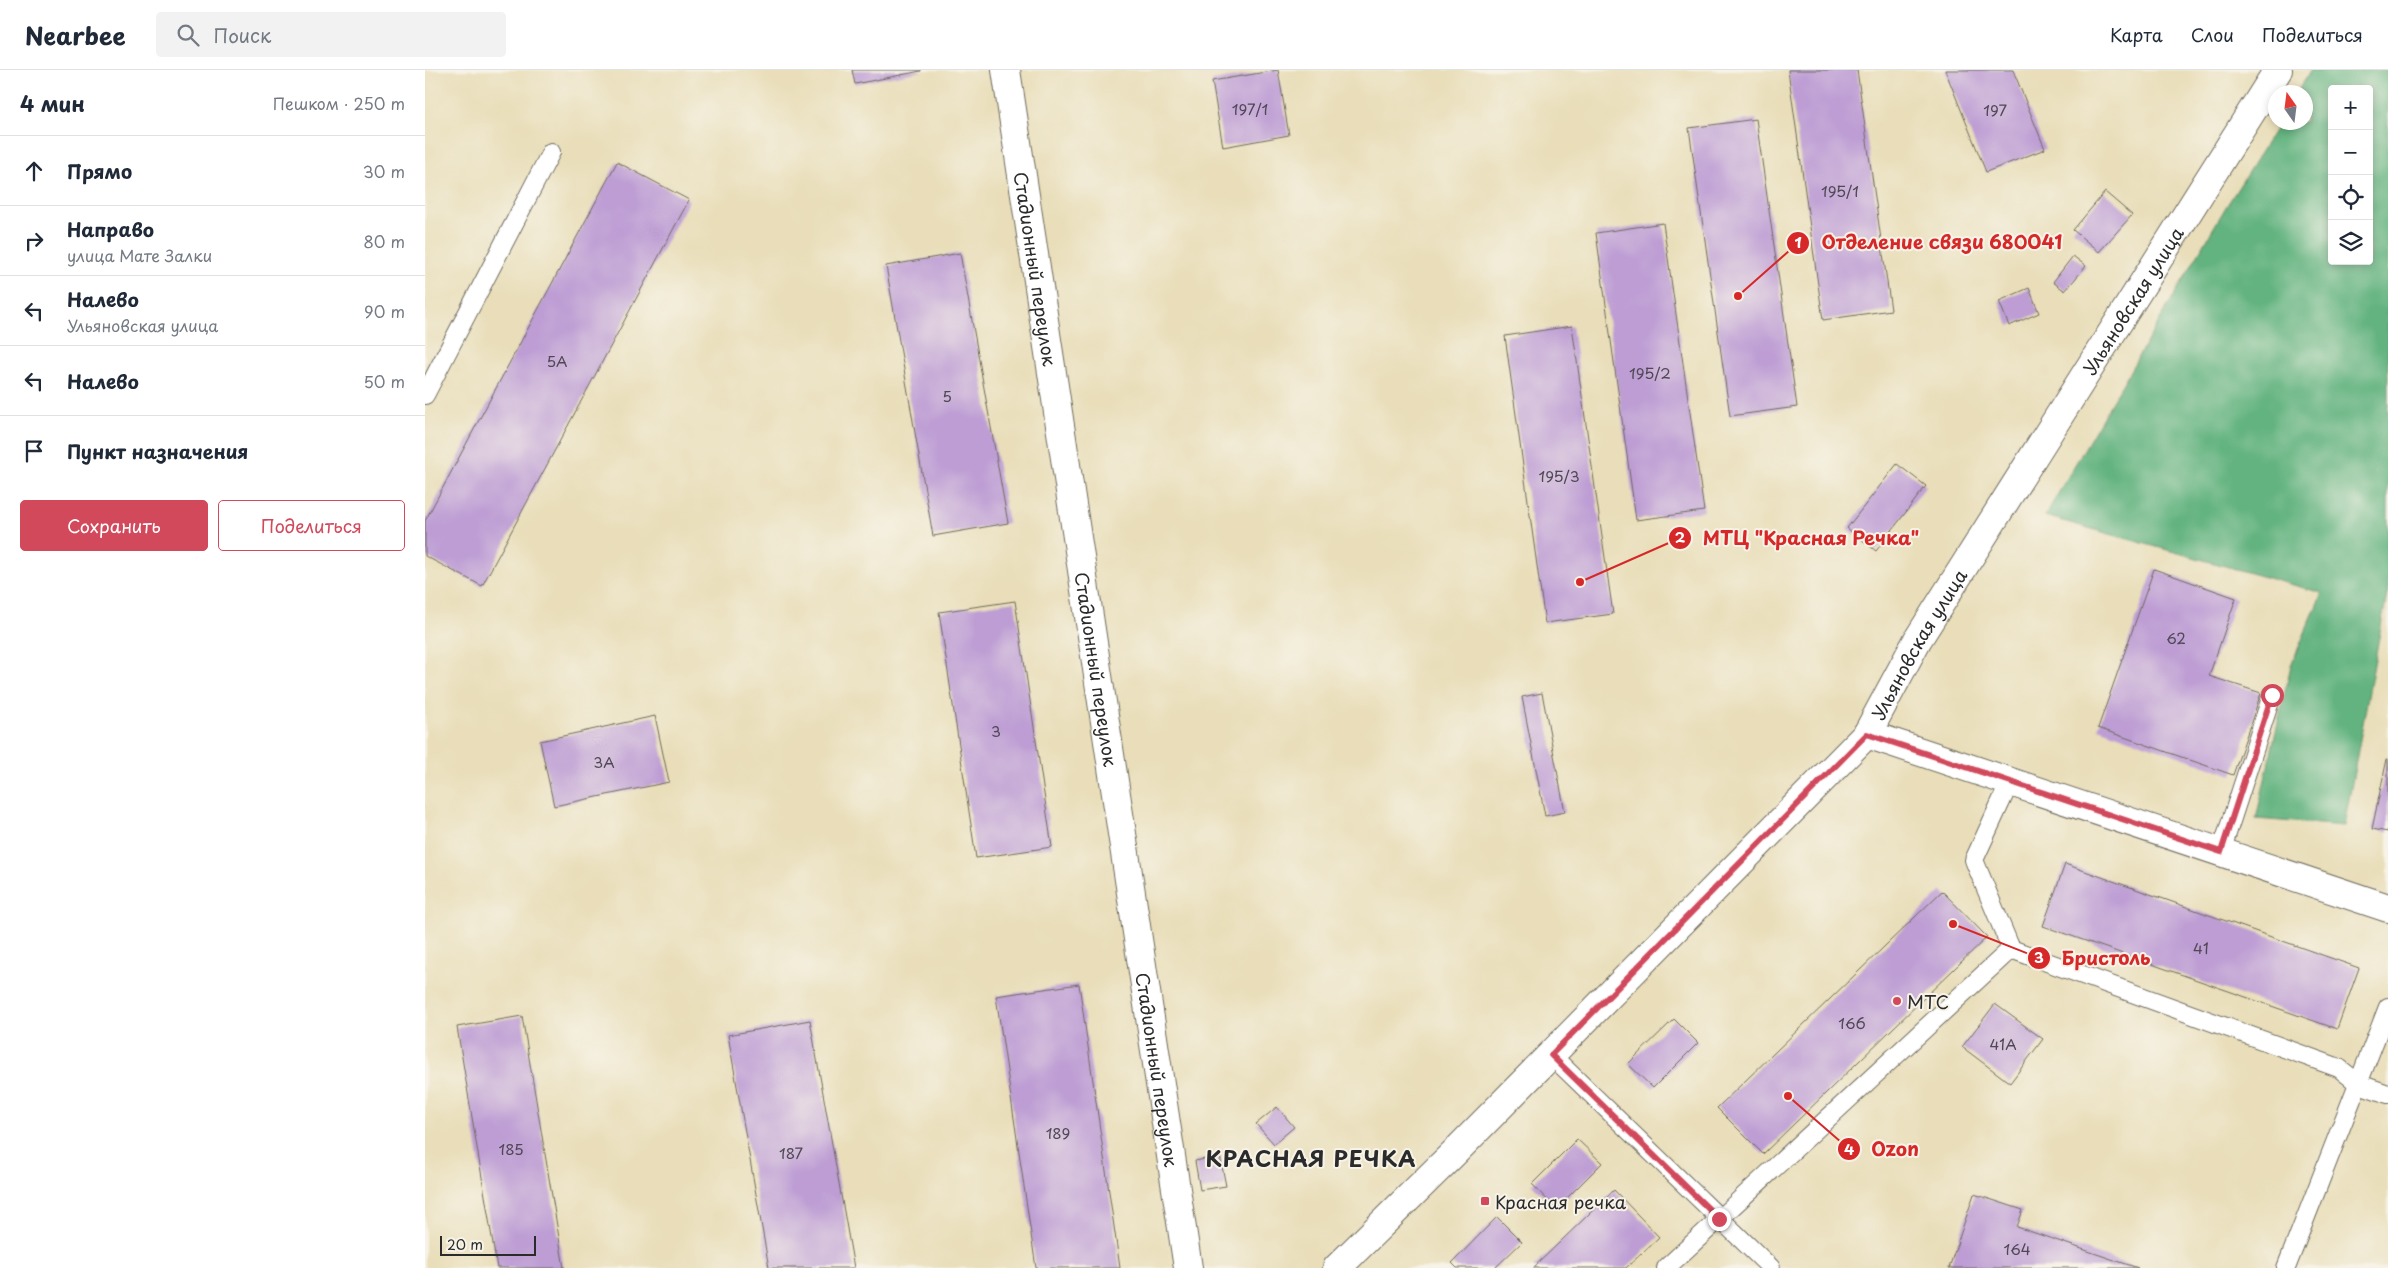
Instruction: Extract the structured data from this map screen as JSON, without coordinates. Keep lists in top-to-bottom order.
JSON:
{
  "streets": {
    "street": ["Стадионный переулок", "Ульяновская улица"]
  },
  "districts": ["КРАСНАЯ РЕЧКА"],
  "places": {
    "other": [
      "Отделение связи 680041",
      "МТЦ \"Красная Речка\"",
      "Бристоль",
      "МТС",
      "Ozon"
    ],
    "transit": ["Красная речка"]
  },
  "house_numbers": [
    "197/1",
    "197",
    "195/1",
    "5А",
    "195/2",
    "5",
    "195/3",
    "62",
    "3",
    "3А",
    "41",
    "166",
    "41А",
    "189",
    "185",
    "187",
    "164"
  ],
  "scale_bar": "20 m",
  "north": "top",
  "page": {
    "header": "Nearbee",
    "search": "Поиск",
    "nav": ["Карта", "Слои", "Поделиться"],
    "heading": ["4 мин", "Пешком · 250 m"],
    "map_buttons": ["+", "−"],
    "list": [
      ["Прямо", "30 m"],
      ["Направо", "улица Мате Залки", "80 m"],
      ["Налево", "Ульяновская улица", "90 m"],
      ["Налево", "50 m"],
      "Пункт назначения"
    ],
    "buttons": ["Сохранить", "Поделиться"],
    "scale": "20 m"
  }
}
